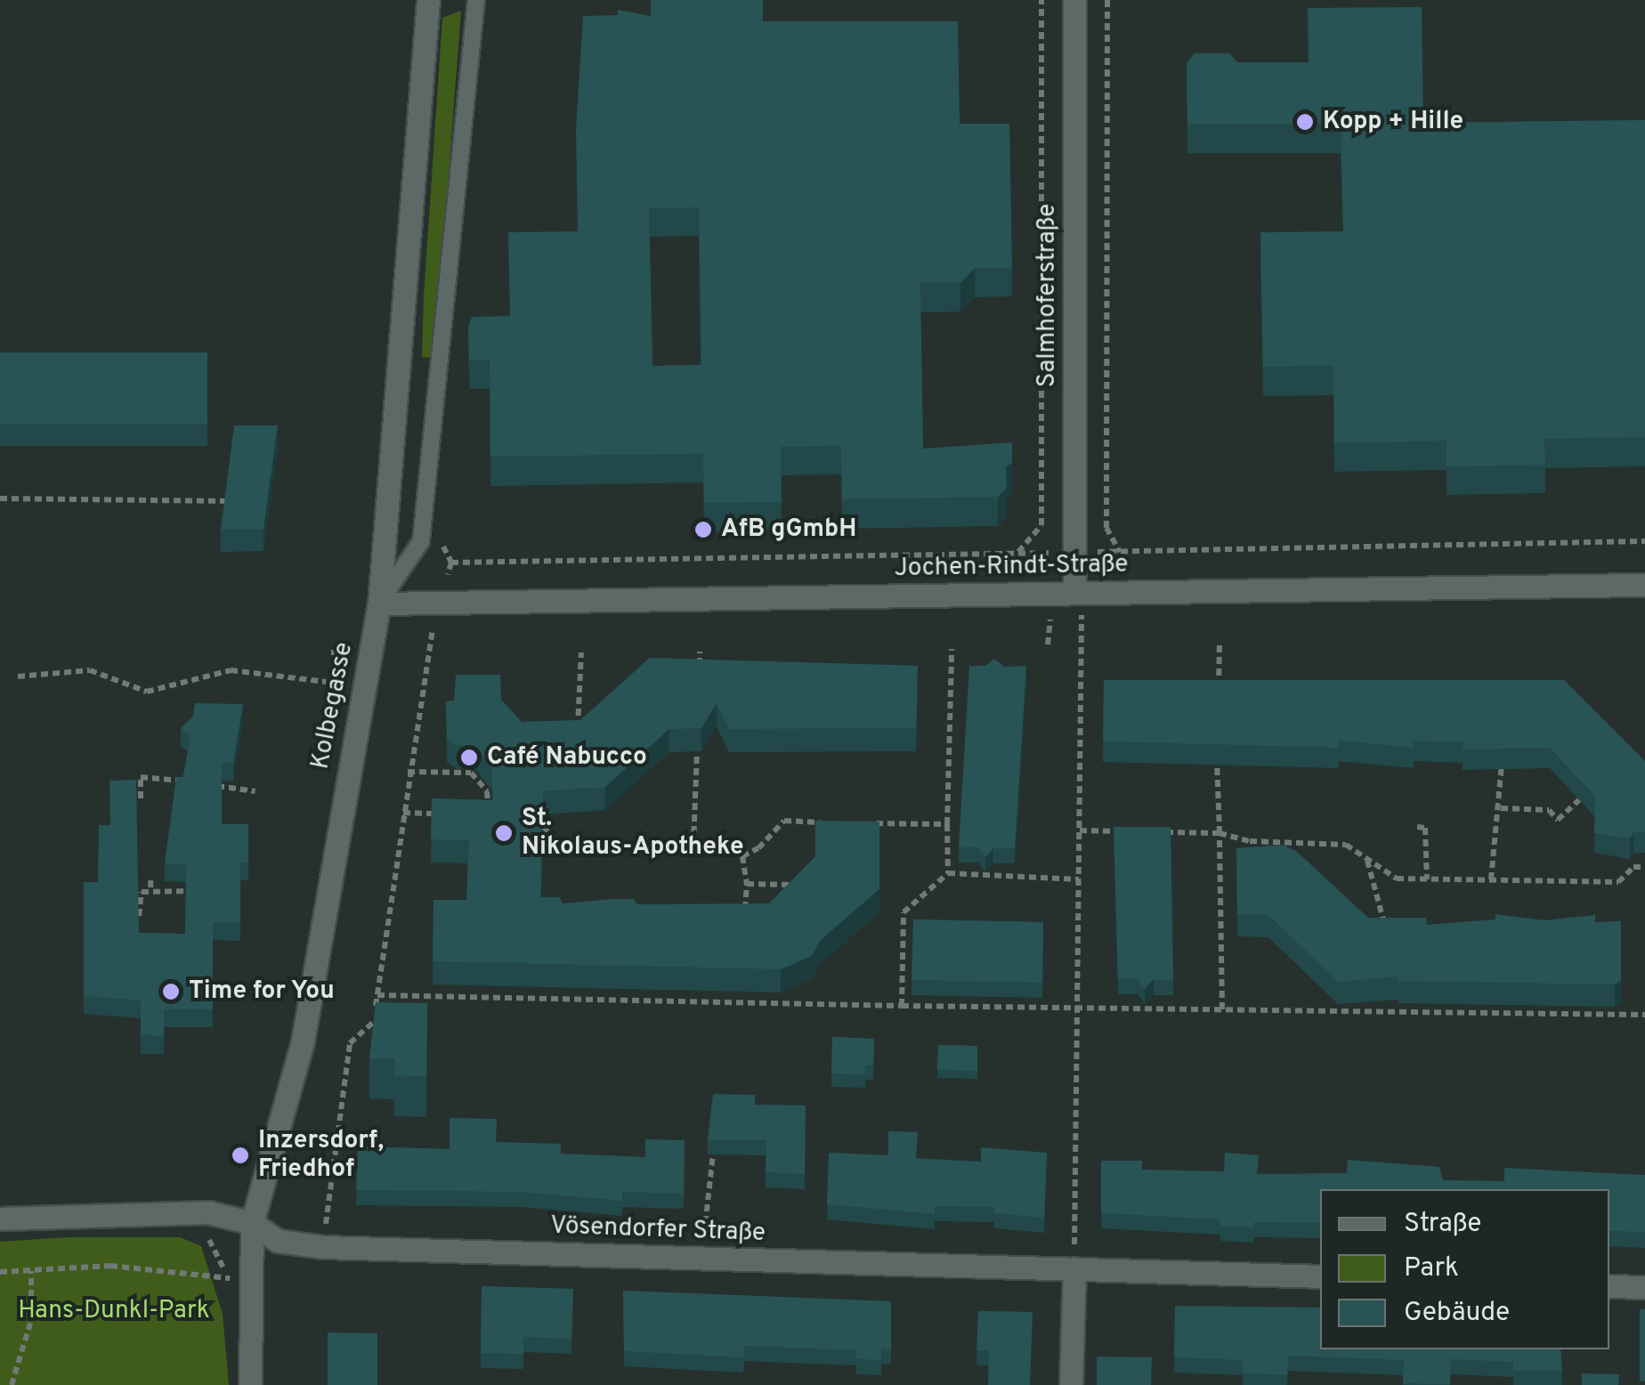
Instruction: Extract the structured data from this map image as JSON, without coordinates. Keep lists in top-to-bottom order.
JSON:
{
  "streets": {
    "street": [
      "Salmhoferstraße",
      "Jochen-Rindt-Straße",
      "Kolbegasse",
      "Vösendorfer Straße"
    ]
  },
  "crossings": [
    ["Salmhoferstraße", "Jochen-Rindt-Straße"],
    ["Jochen-Rindt-Straße", "Kolbegasse"],
    ["Kolbegasse", "Vösendorfer Straße"]
  ],
  "parks": ["Hans-Dunkl-Park"],
  "places": [
    "Kopp + Hille",
    "AfB gGmbH",
    "Café Nabucco",
    "St. Nikolaus-Apotheke",
    "Time for You",
    "Inzersdorf, Friedhof"
  ],
  "legend": ["Straße", "Park", "Gebäude"]
}
